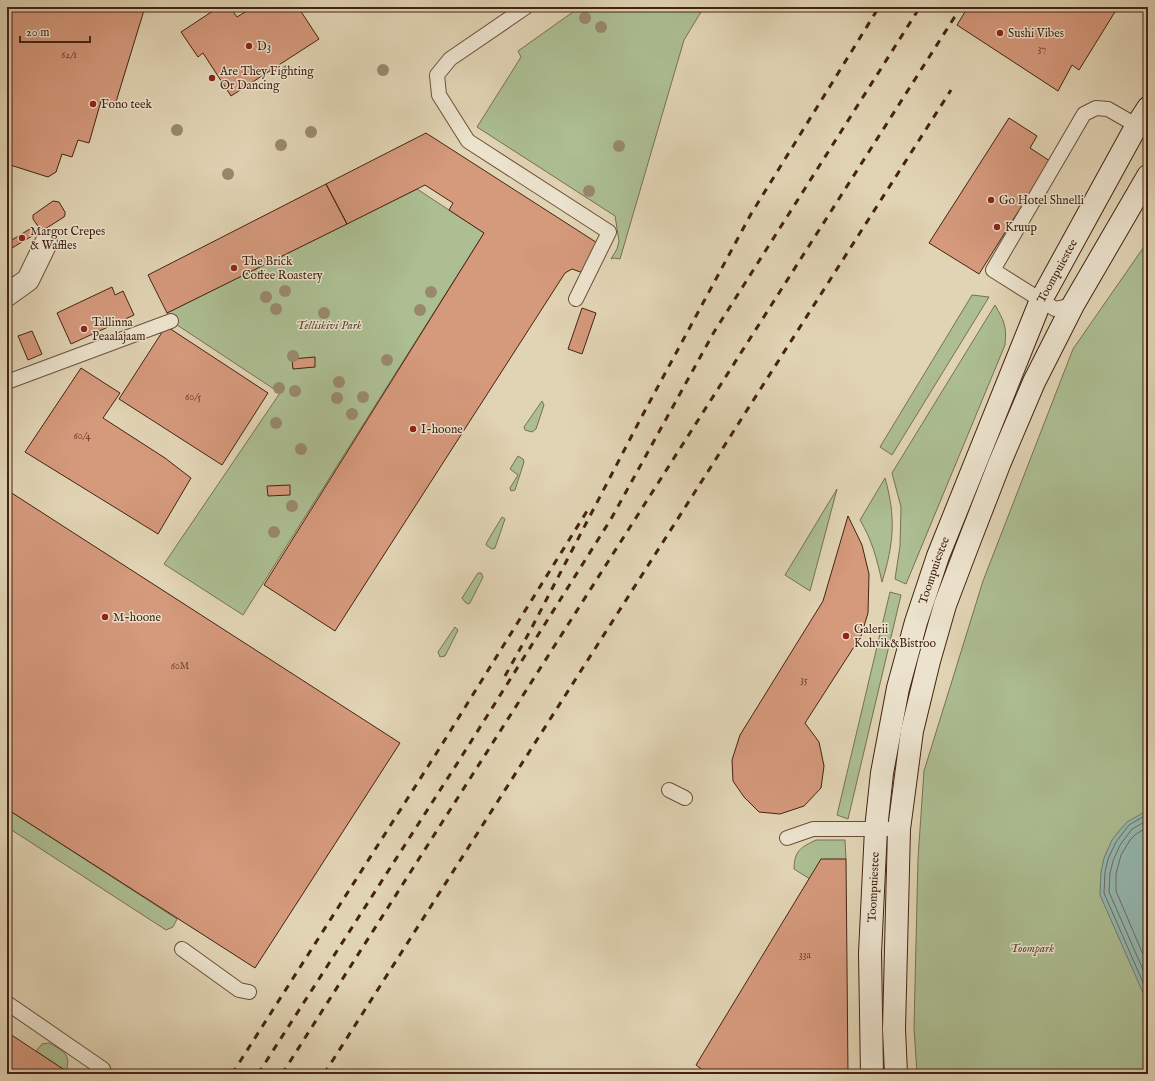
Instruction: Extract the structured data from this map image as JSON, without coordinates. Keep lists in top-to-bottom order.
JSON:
{
  "streets": {
    "main road": ["Toompuiestee"]
  },
  "parks": ["Telliskivi Park", "Toompark"],
  "places": [
    "Sushi Vibes",
    "D3",
    "Are They Fighting Or Dancing",
    "Fono teek",
    "Go Hotel Shnelli",
    "Kruup",
    "Margot Crepes & Waffles",
    "The Brick Coffee Roastery",
    "Tallinna Peaalajaam",
    "I-hoone",
    "M-hoone",
    "Galerii Kohvik&Bistroo"
  ],
  "house_numbers": [
    "37",
    "62/1",
    "60/5",
    "60/4",
    "60M",
    "35",
    "33a"
  ],
  "scale_bar": "20 m"
}
